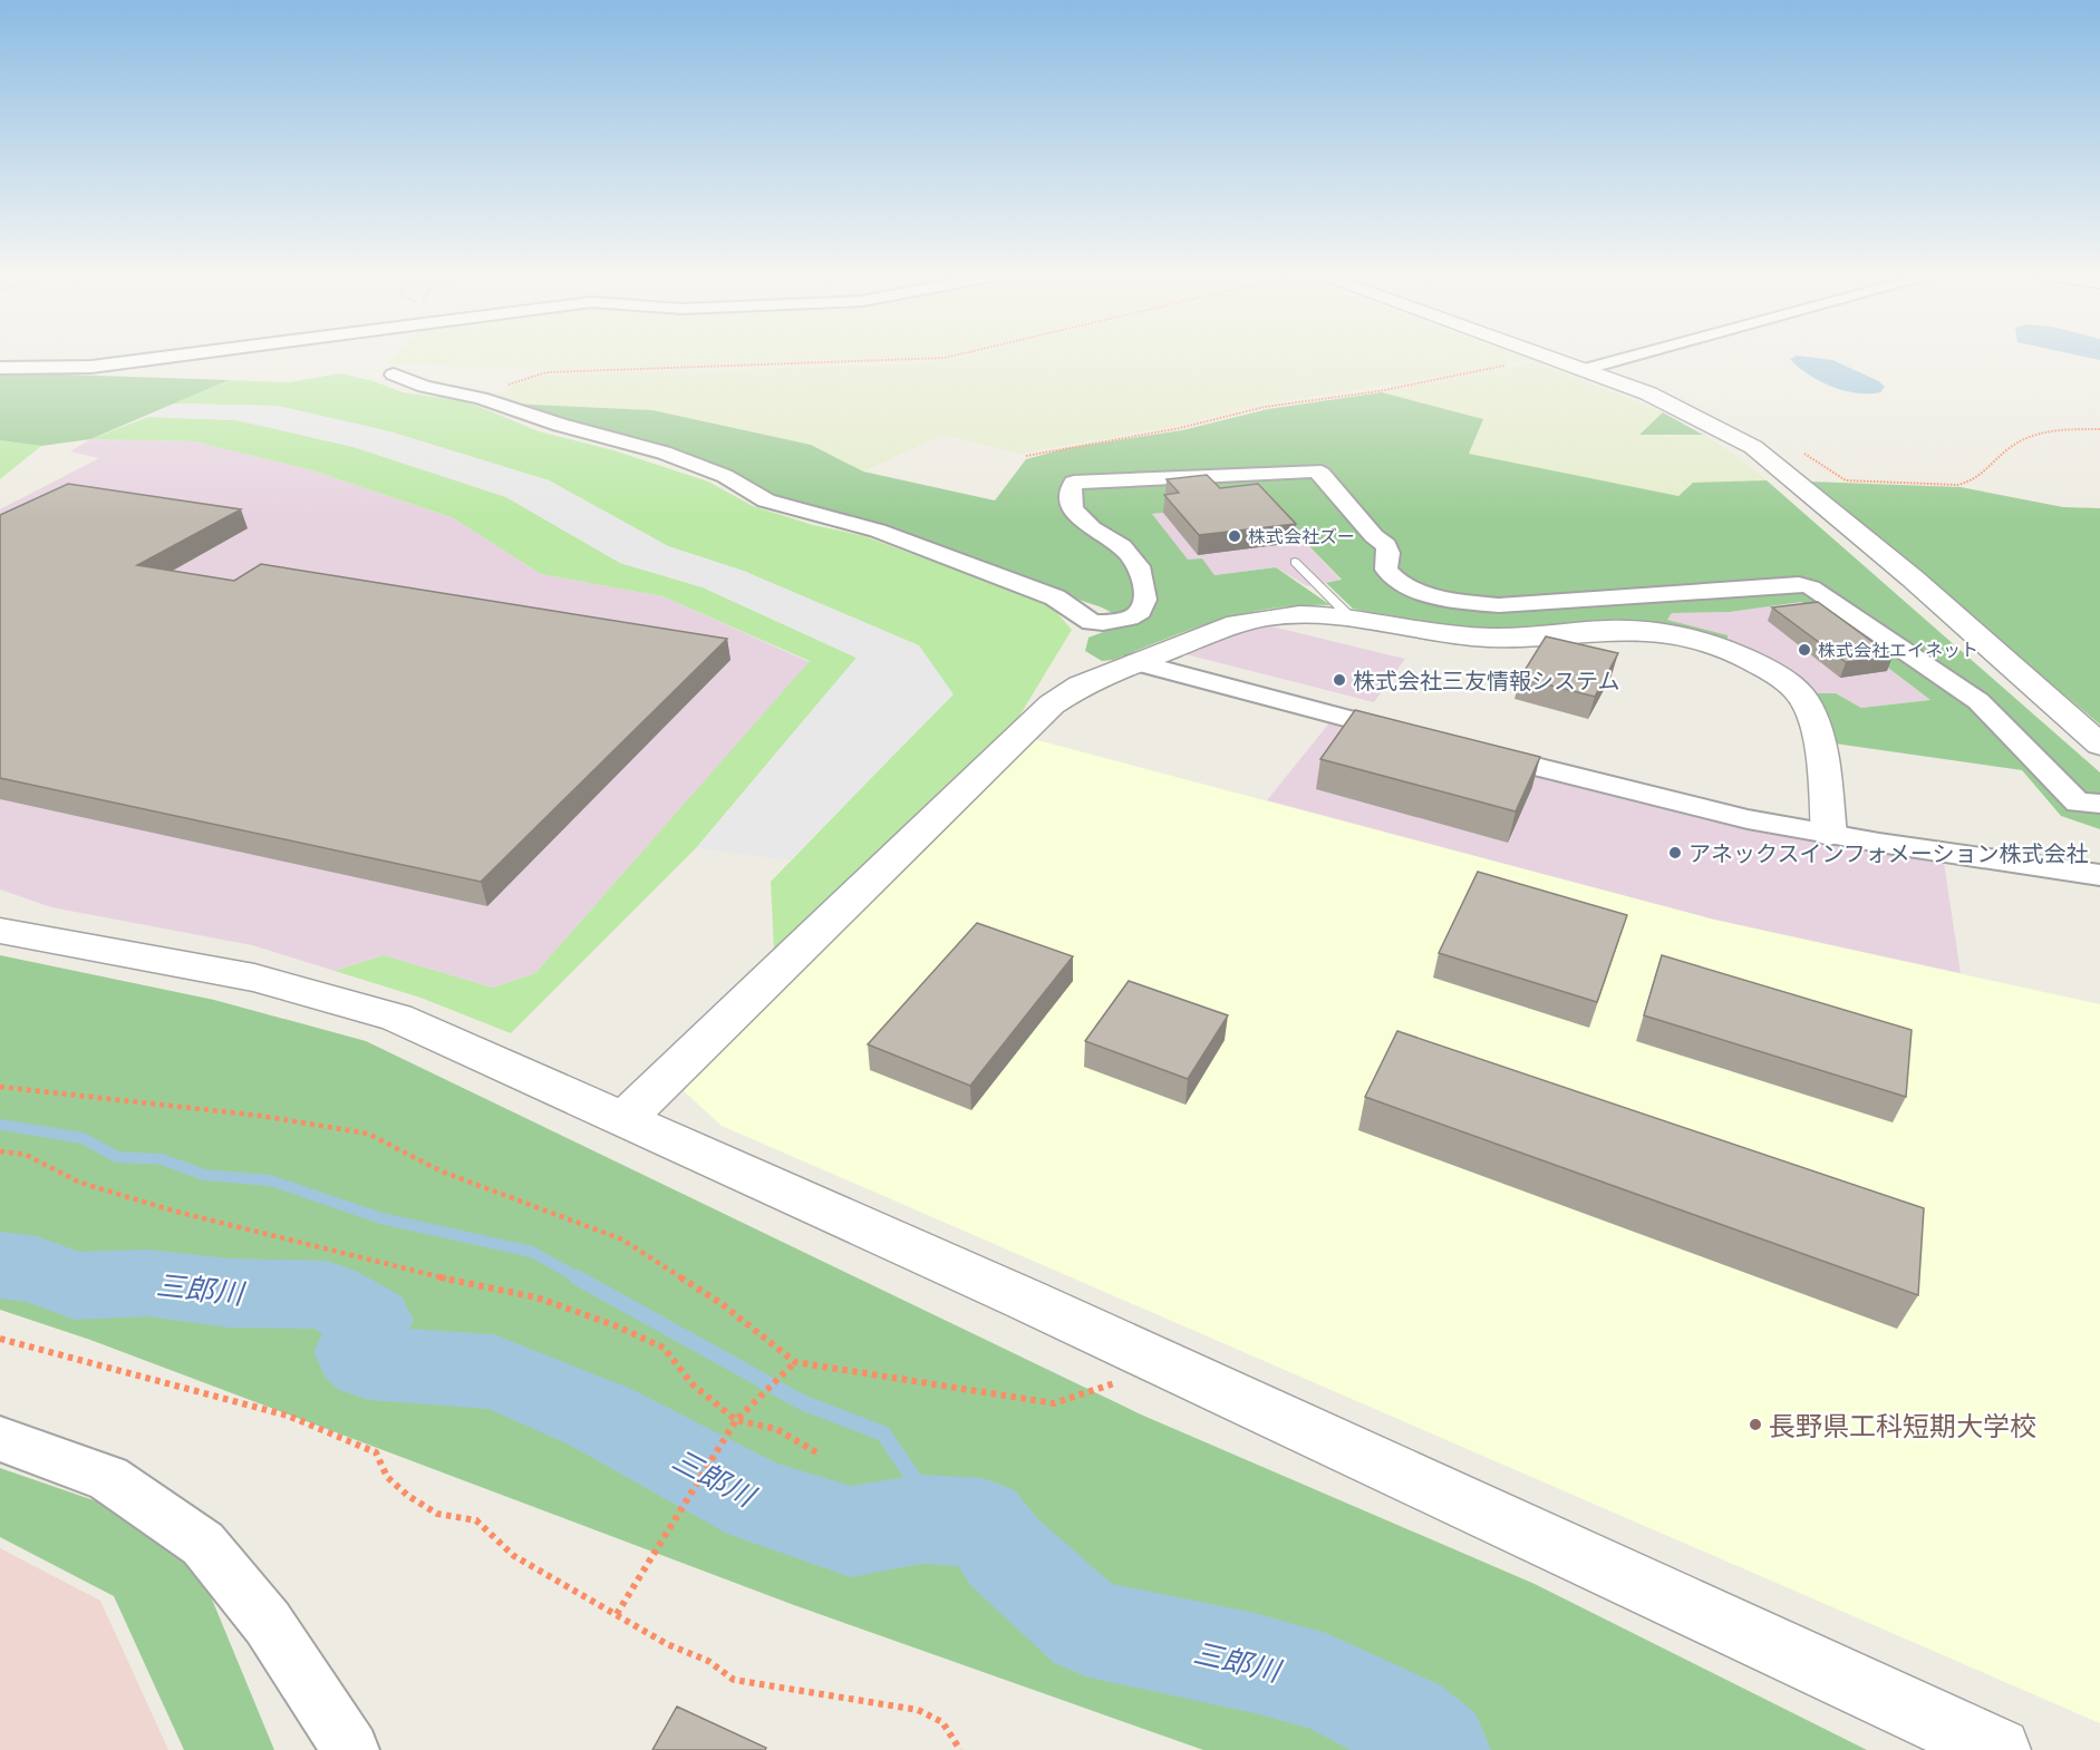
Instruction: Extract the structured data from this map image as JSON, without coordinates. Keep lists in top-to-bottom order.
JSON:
{
  "water": ["三郎川"],
  "places": [
    "株式会社ズー",
    "株式会社エイネット",
    "株式会社三友情報システム",
    "アネックスインフォメーション株式会社",
    "長野県工科短期大学校"
  ]
}
